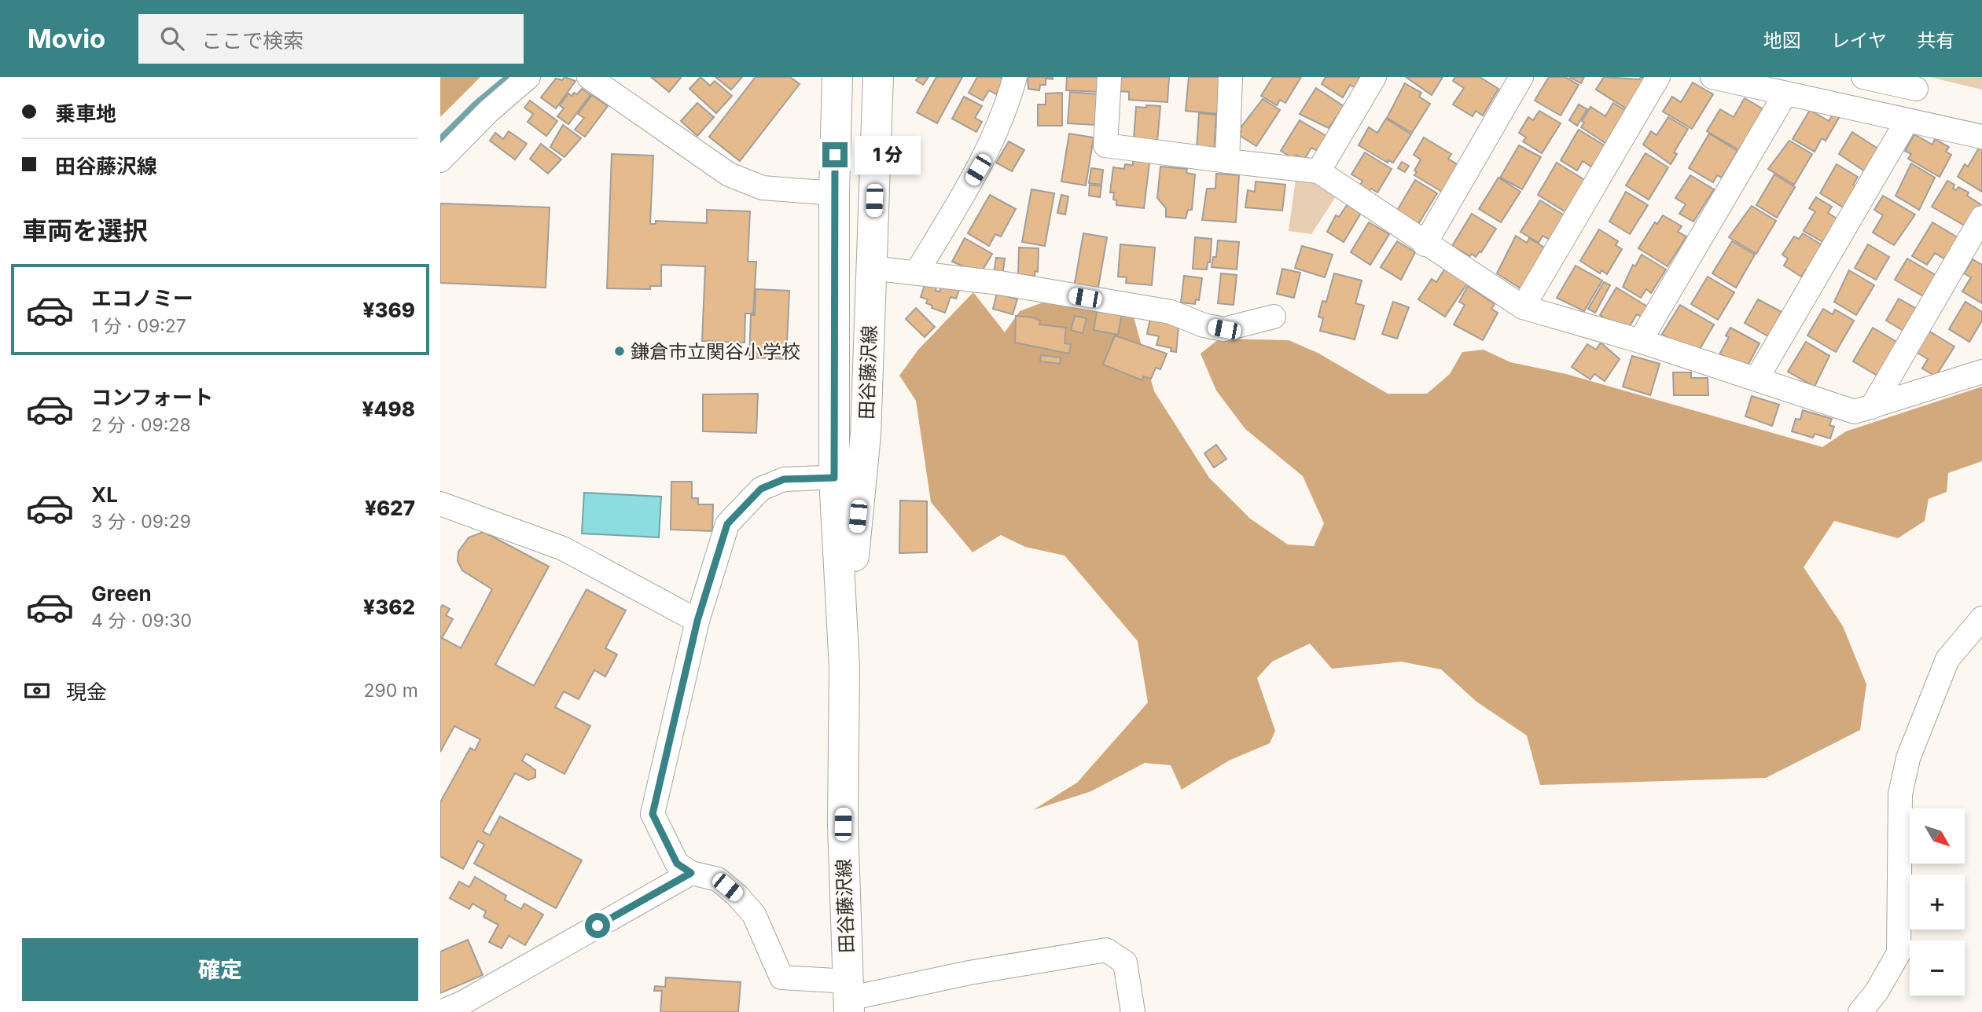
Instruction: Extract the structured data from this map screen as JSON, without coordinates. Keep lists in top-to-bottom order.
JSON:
{
  "streets": {
    "main road": ["田谷藤沢線"]
  },
  "places": ["鎌倉市立関谷小学校"],
  "north": "bottom right",
  "page": {
    "header": "Movio",
    "search": "ここで検索",
    "nav": ["地図", "レイヤ", "共有"],
    "banner": ["乗車地", "田谷藤沢線"],
    "bubble": "1 分",
    "heading": "車両を選択",
    "list": [
      {
        "name": "エコノミー",
        "note": "1 分 · 09:27",
        "value": "¥369"
      },
      {
        "name": "コンフォート",
        "note": "2 分 · 09:28",
        "value": "¥498"
      },
      {
        "name": "XL",
        "note": "3 分 · 09:29",
        "value": "¥627"
      },
      {
        "name": "Green",
        "note": "4 分 · 09:30",
        "value": "¥362"
      }
    ],
    "pay": ["現金", "290 m"],
    "map_buttons": ["+", "−"],
    "buttons": "確定"
  }
}
